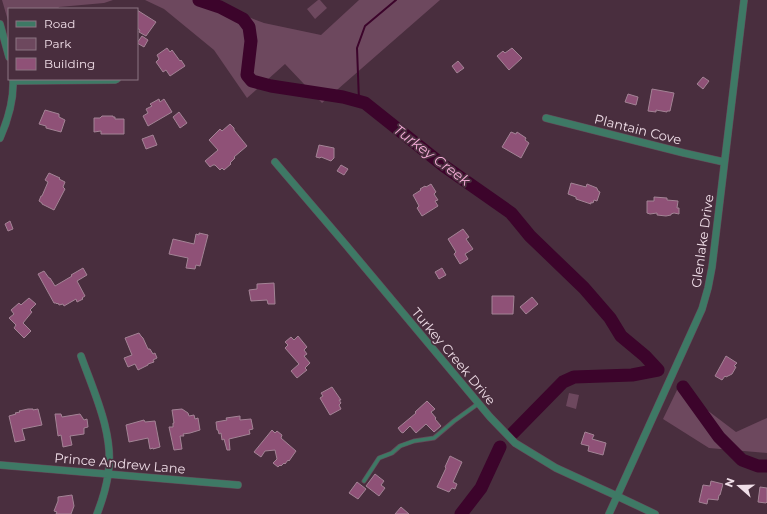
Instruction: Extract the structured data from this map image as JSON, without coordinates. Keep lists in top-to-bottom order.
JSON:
{
  "streets": {
    "street": [
      "Plantain Cove",
      "Glenlake Drive",
      "Turkey Creek Drive",
      "Prince Andrew Lane"
    ]
  },
  "crossings": [
    ["Plantain Cove", "Glenlake Drive"],
    ["Glenlake Drive", "Turkey Creek Drive"]
  ],
  "water": ["Turkey Creek"],
  "legend": ["Road", "Park", "Building"],
  "north": "left"
}
